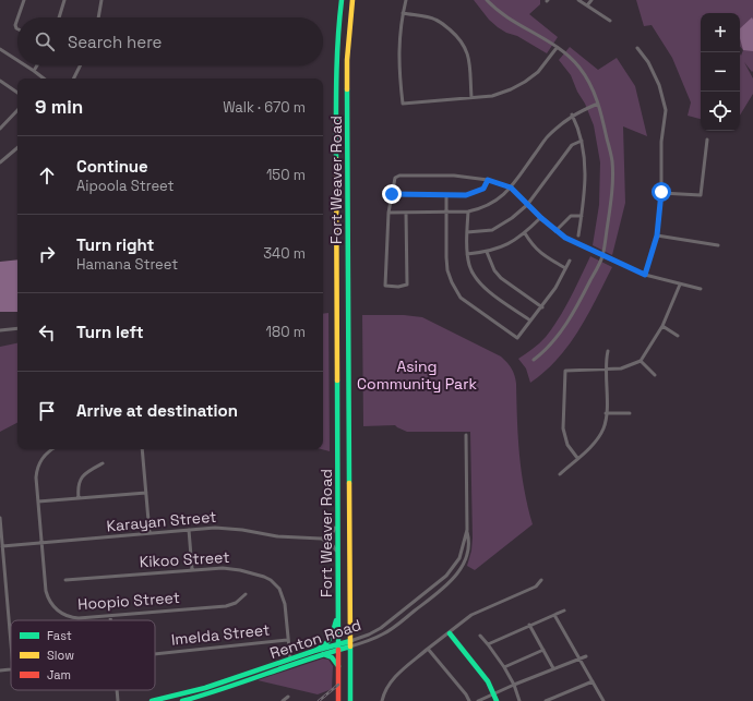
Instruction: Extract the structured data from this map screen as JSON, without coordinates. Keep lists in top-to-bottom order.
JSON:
{
  "streets": {
    "main road": ["Fort Weaver Road", "Renton Road"],
    "street": [
      "Karayan Street",
      "Kikoo Street",
      "Hoopio Street",
      "Imelda Street"
    ]
  },
  "crossings": [
    ["Fort Weaver Road", "Renton Road"],
    ["Karayan Street", "Hoopio Street"],
    ["Kikoo Street", "Imelda Street"],
    ["Kikoo Street", "Renton Road"]
  ],
  "parks": ["Asing Community Park"],
  "legend": ["Fast", "Slow", "Jam"],
  "page": {
    "map_buttons": ["+", "−"],
    "search": "Search here",
    "heading": ["9 min", "Walk · 670 m"],
    "list": [
      ["Continue", "Aipoola Street", "150 m"],
      ["Turn right", "Hamana Street", "340 m"],
      ["Turn left", "180 m"],
      "Arrive at destination"
    ]
  }
}
